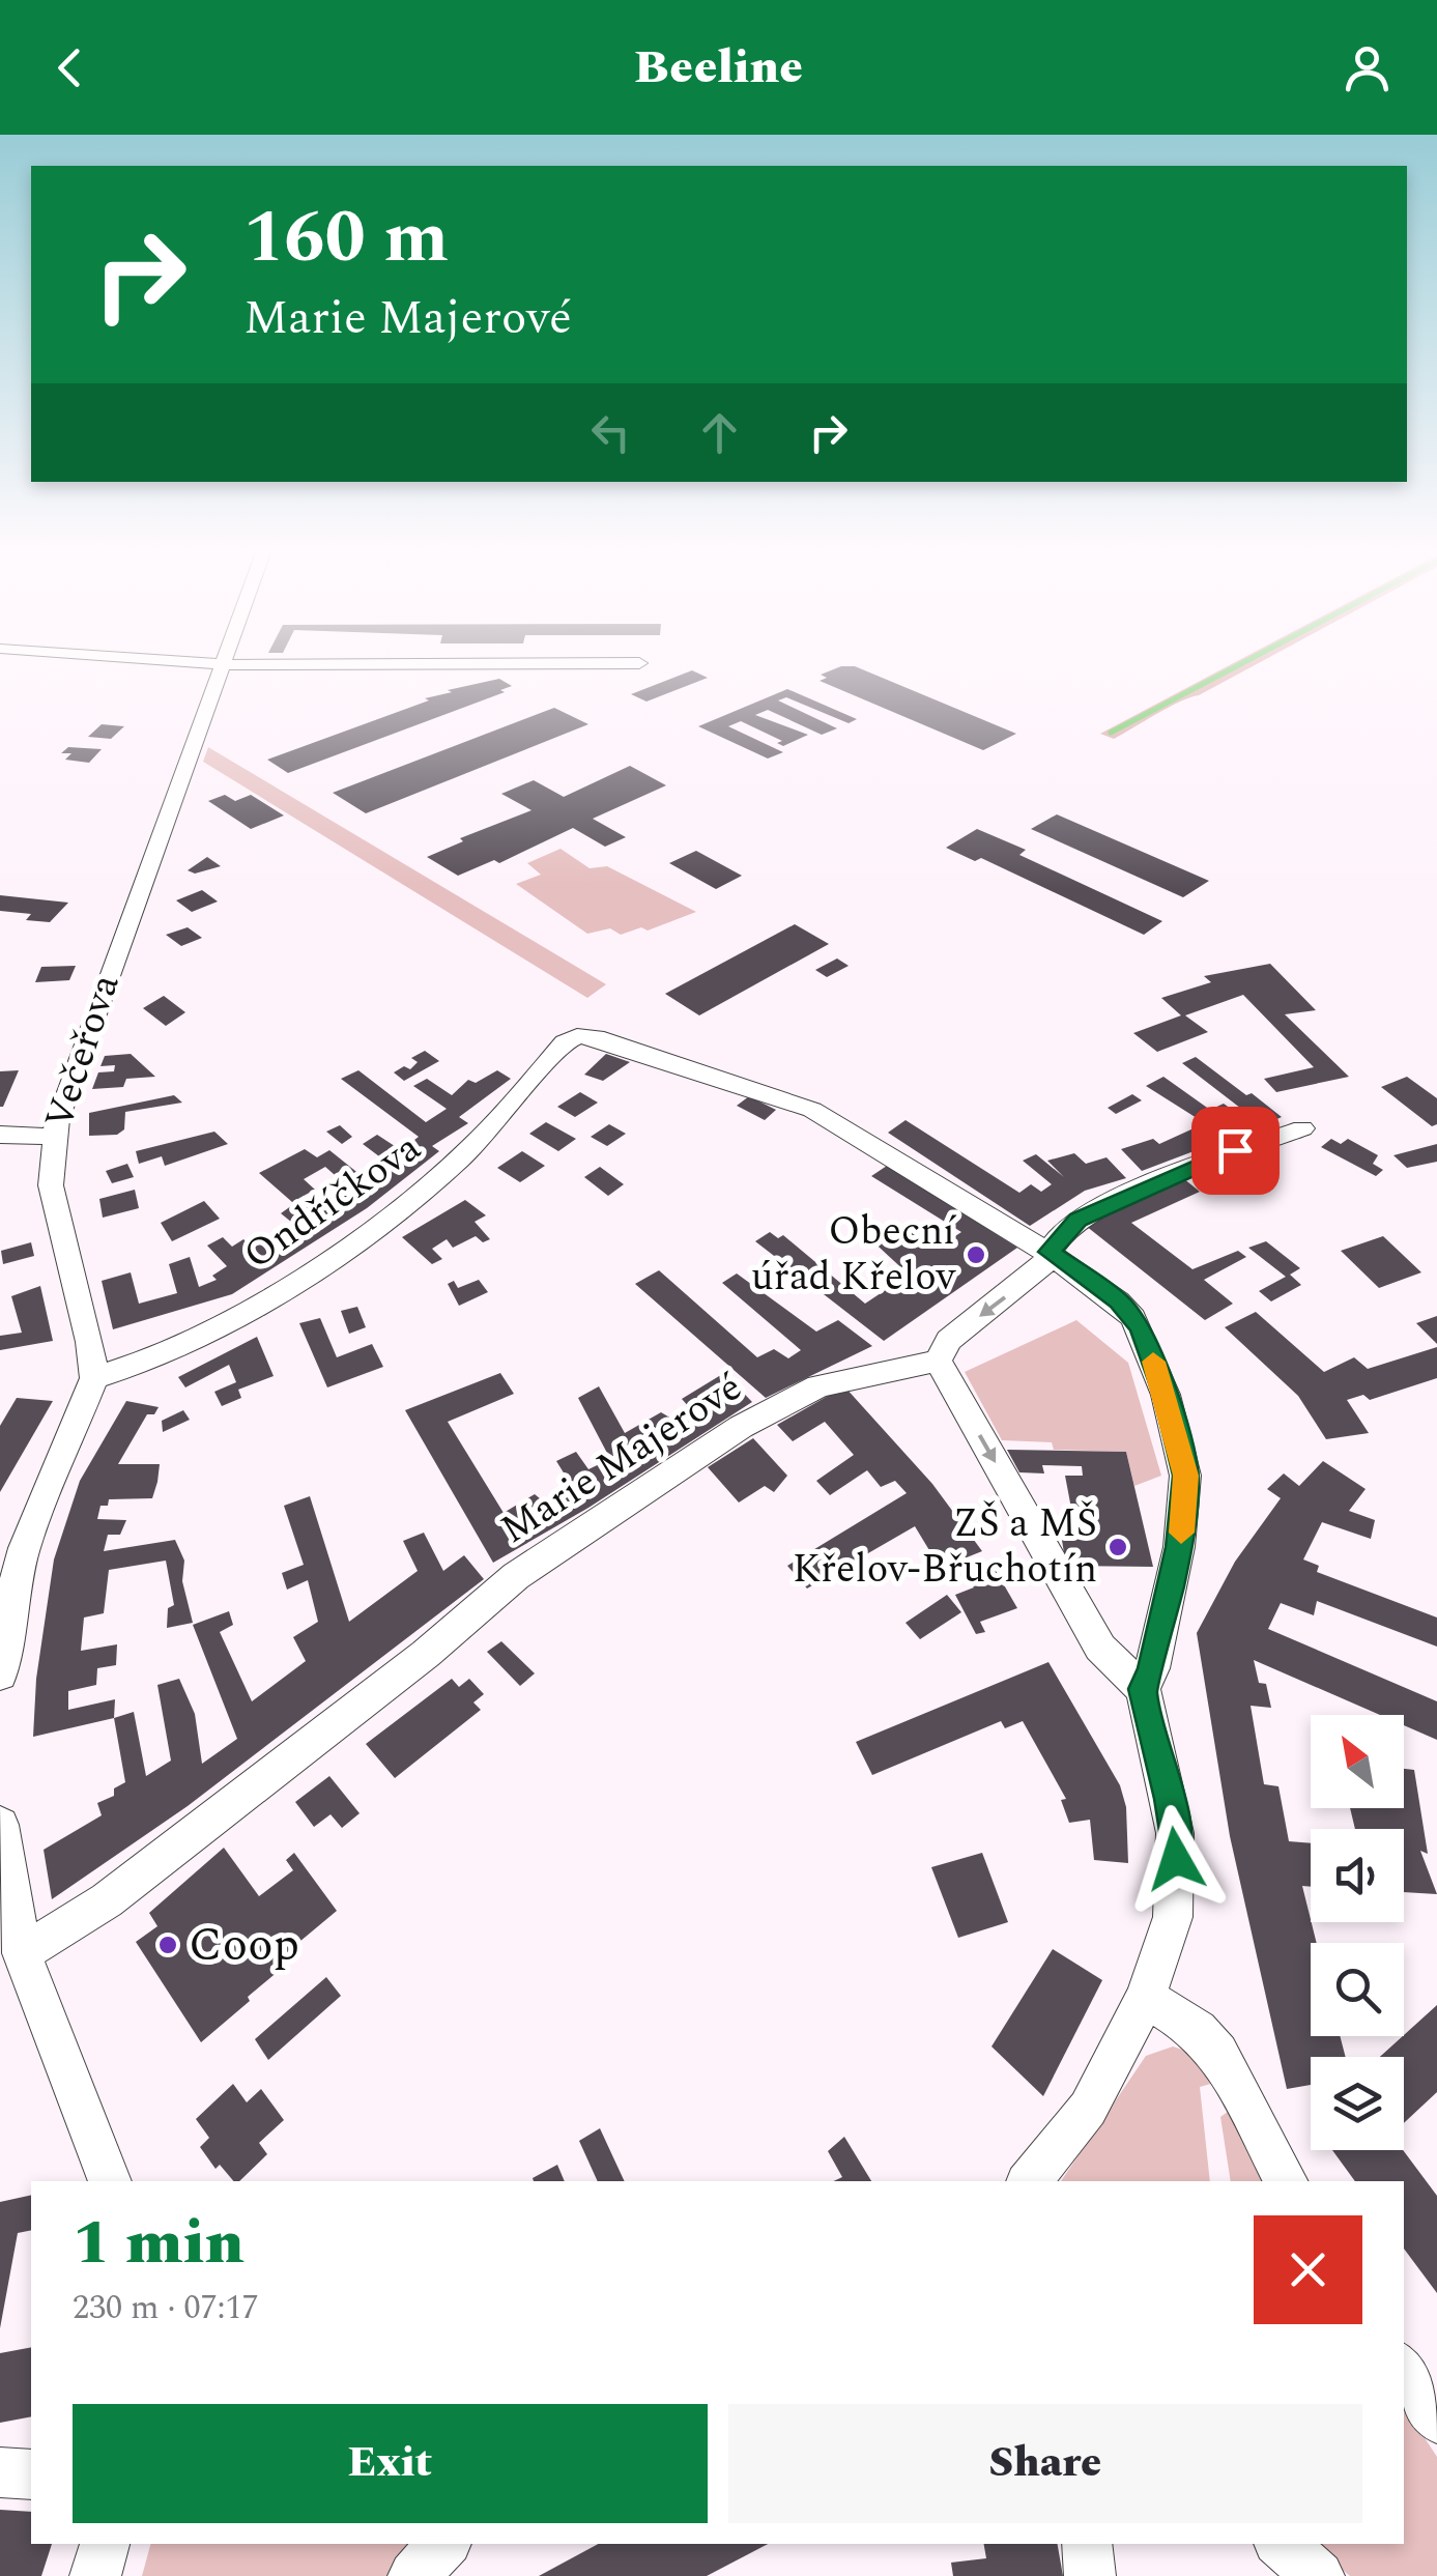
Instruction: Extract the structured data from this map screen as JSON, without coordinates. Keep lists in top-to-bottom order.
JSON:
{
  "streets": {
    "street": ["Večeřova", "Ondříčkova", "Marie Majerové"]
  },
  "crossings": [
    ["Večeřova", "Ondříčkova"]
  ],
  "places": ["Obecní úřad Křelov", "ZŠ a MŠ Křelov-Břuchotín", "Coop"],
  "north": "top left",
  "page": {
    "header": "Beeline",
    "turn": ["160 m", "Marie Majerové"],
    "heading": ["1 min", "230 m · 07:17"],
    "buttons": ["Exit", "Share"]
  }
}
